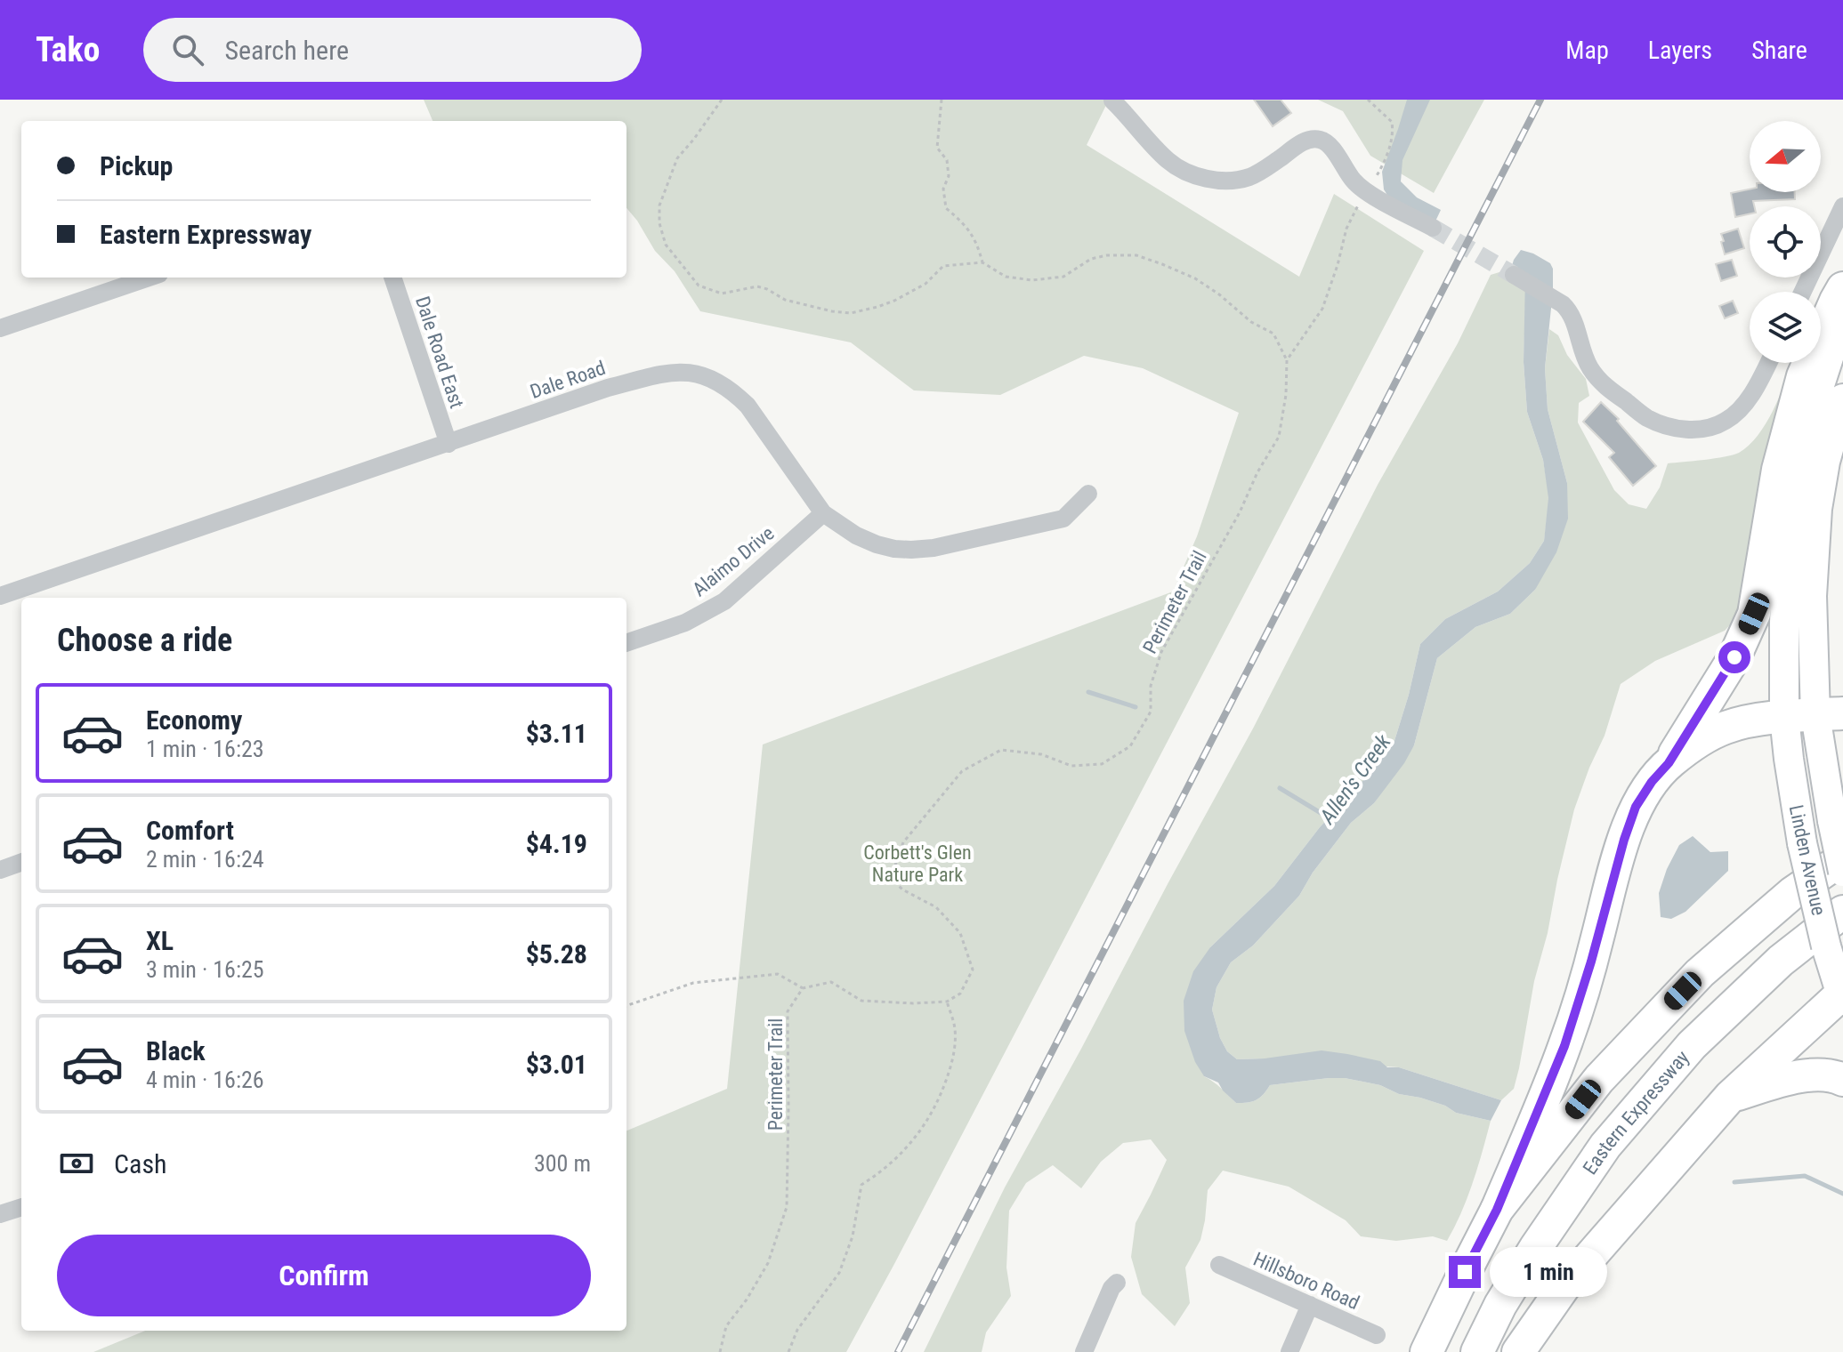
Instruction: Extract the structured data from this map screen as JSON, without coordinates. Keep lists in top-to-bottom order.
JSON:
{
  "streets": {
    "highway": ["Eastern Expressway"],
    "main road": ["Linden Avenue"],
    "street": [
      "Dale Road East",
      "Dale Road",
      "Alaimo Drive",
      "Hillsboro Road"
    ],
    "path": ["Perimeter Trail"]
  },
  "crossings": [
    ["Dale Road East", "Dale Road"],
    ["Dale Road", "Alaimo Drive"]
  ],
  "water": ["Allen's Creek"],
  "parks": ["Corbett's Glen Nature Park"],
  "north": "left",
  "page": {
    "header": "Tako",
    "search": "Search here",
    "nav": ["Map", "Layers", "Share"],
    "banner": ["Pickup", "Eastern Expressway"],
    "heading": "Choose a ride",
    "list": [
      {
        "name": "Economy",
        "note": "1 min · 16:23",
        "value": "$3.11"
      },
      {
        "name": "Comfort",
        "note": "2 min · 16:24",
        "value": "$4.19"
      },
      {
        "name": "XL",
        "note": "3 min · 16:25",
        "value": "$5.28"
      },
      {
        "name": "Black",
        "note": "4 min · 16:26",
        "value": "$3.01"
      }
    ],
    "pay": ["Cash", "300 m"],
    "buttons": "Confirm",
    "bubble": "1 min"
  }
}
